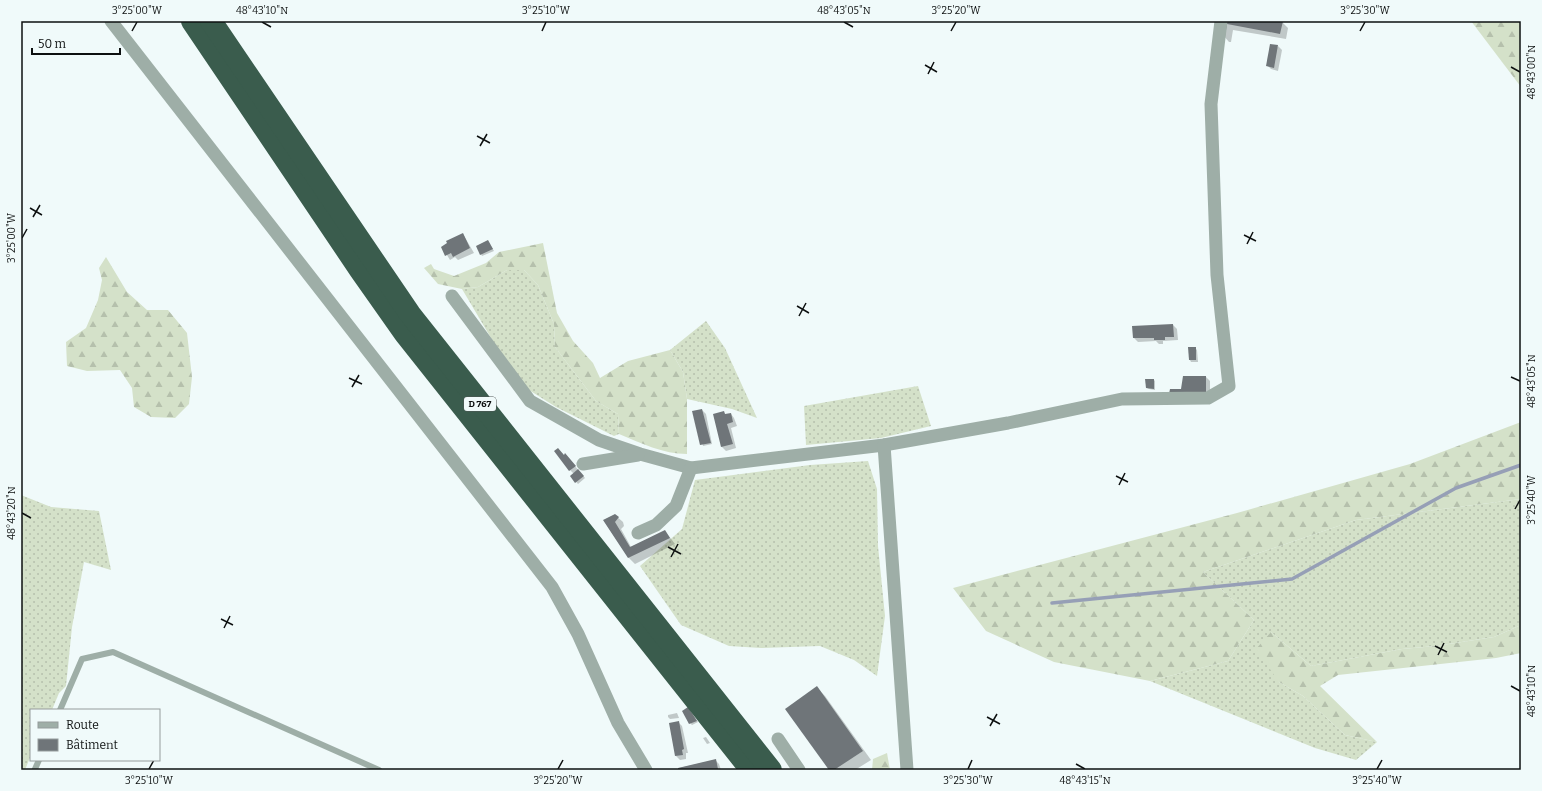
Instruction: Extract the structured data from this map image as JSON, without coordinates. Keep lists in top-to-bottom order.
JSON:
{
  "streets": {
    "highway": ["D 767"]
  },
  "legend": ["Route", "Bâtiment"],
  "scale_bar": "50 m",
  "coordinates": [
    "3°25'00\"W",
    "48°43'10\"N",
    "3°25'10\"W",
    "48°43'05\"N",
    "3°25'20\"W",
    "3°25'30\"W",
    "48°43'00\"N",
    "3°25'40\"W",
    "48°43'20\"N",
    "48°43'15\"N"
  ]
}
